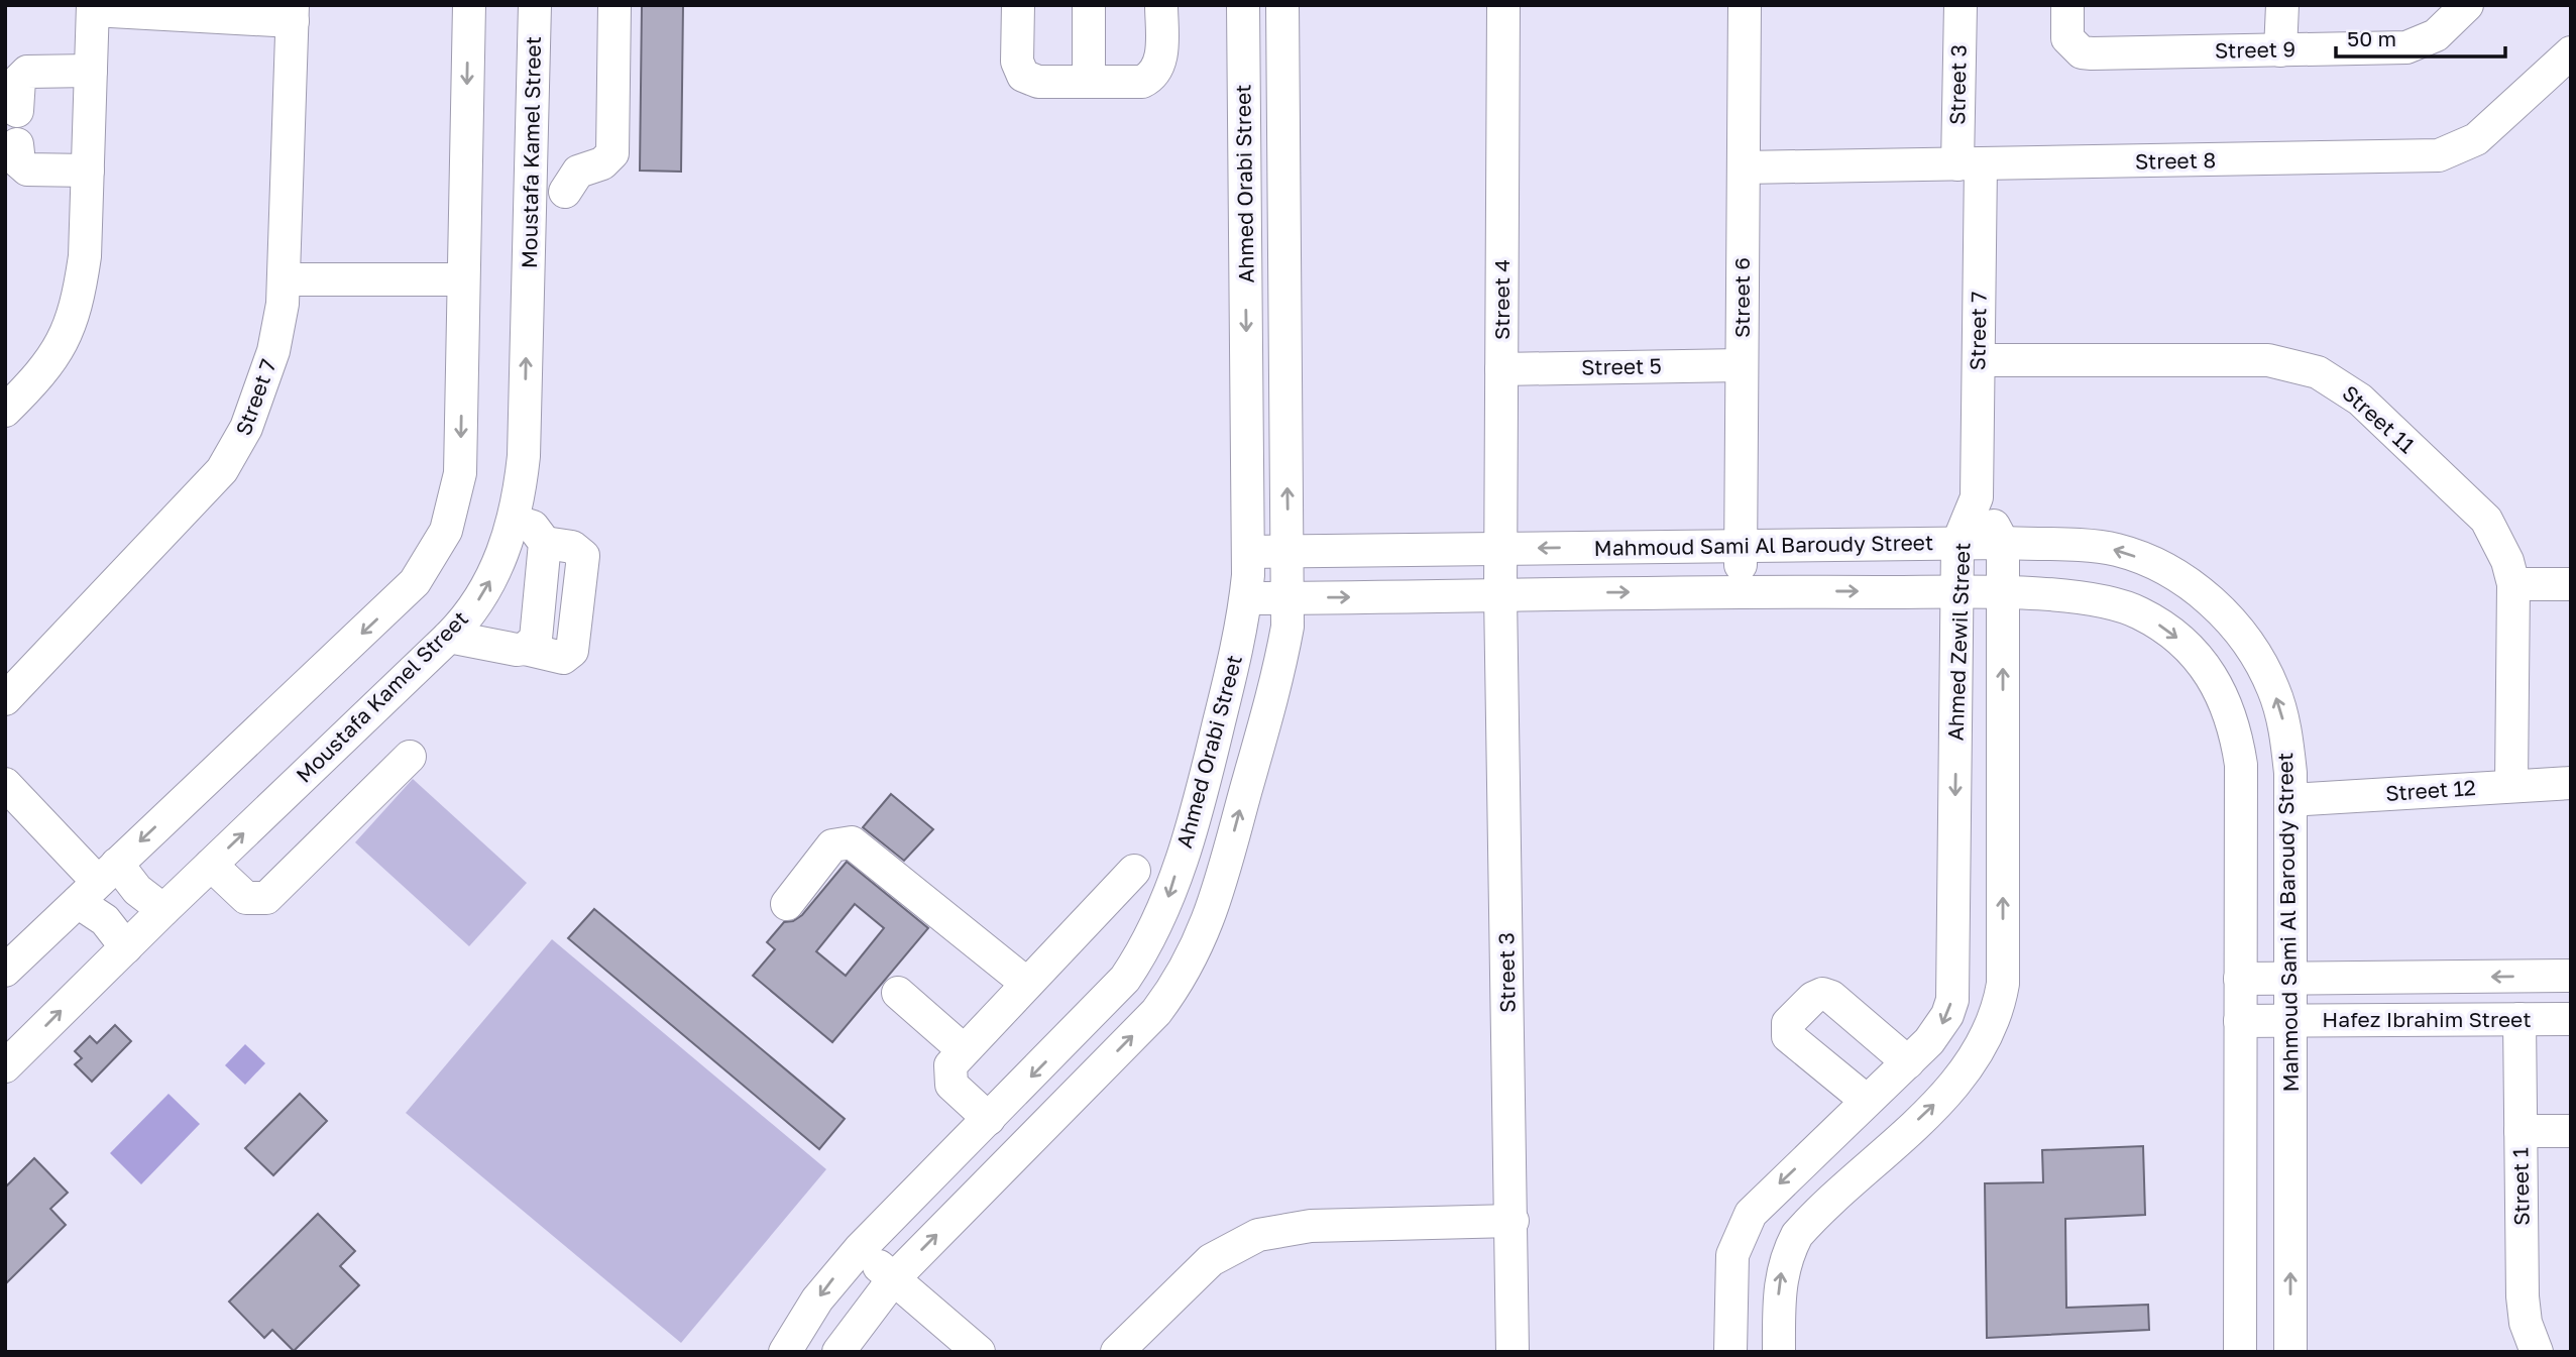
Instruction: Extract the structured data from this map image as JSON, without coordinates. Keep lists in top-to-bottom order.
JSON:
{
  "streets": {
    "street": [
      "Street 9",
      "Street 3",
      "Moustafa Kamel Street",
      "Street 8",
      "Ahmed Orabi Street",
      "Street 6",
      "Street 4",
      "Street 7",
      "Street 5",
      "Street 11",
      "Mahmoud Sami Al Baroudy Street",
      "Ahmed Zewil Street",
      "Street 12",
      "Hafez Ibrahim Street",
      "Street 1"
    ]
  },
  "crossings": [
    ["Street 3", "Street 8"],
    ["Street 3", "Street 4"],
    ["Street 3", "Street 7"],
    ["Street 3", "Mahmoud Sami Al Baroudy Street"],
    ["Street 8", "Street 6"],
    ["Street 8", "Street 7"],
    ["Ahmed Orabi Street", "Mahmoud Sami Al Baroudy Street"],
    ["Street 6", "Street 5"],
    ["Street 6", "Mahmoud Sami Al Baroudy Street"],
    ["Street 4", "Street 5"],
    ["Street 4", "Mahmoud Sami Al Baroudy Street"],
    ["Street 7", "Street 11"],
    ["Street 7", "Ahmed Zewil Street"],
    ["Street 11", "Street 12"],
    ["Mahmoud Sami Al Baroudy Street", "Ahmed Zewil Street"],
    ["Mahmoud Sami Al Baroudy Street", "Street 12"],
    ["Mahmoud Sami Al Baroudy Street", "Hafez Ibrahim Street"],
    ["Hafez Ibrahim Street", "Street 1"]
  ],
  "scale_bar": "50 m"
}
